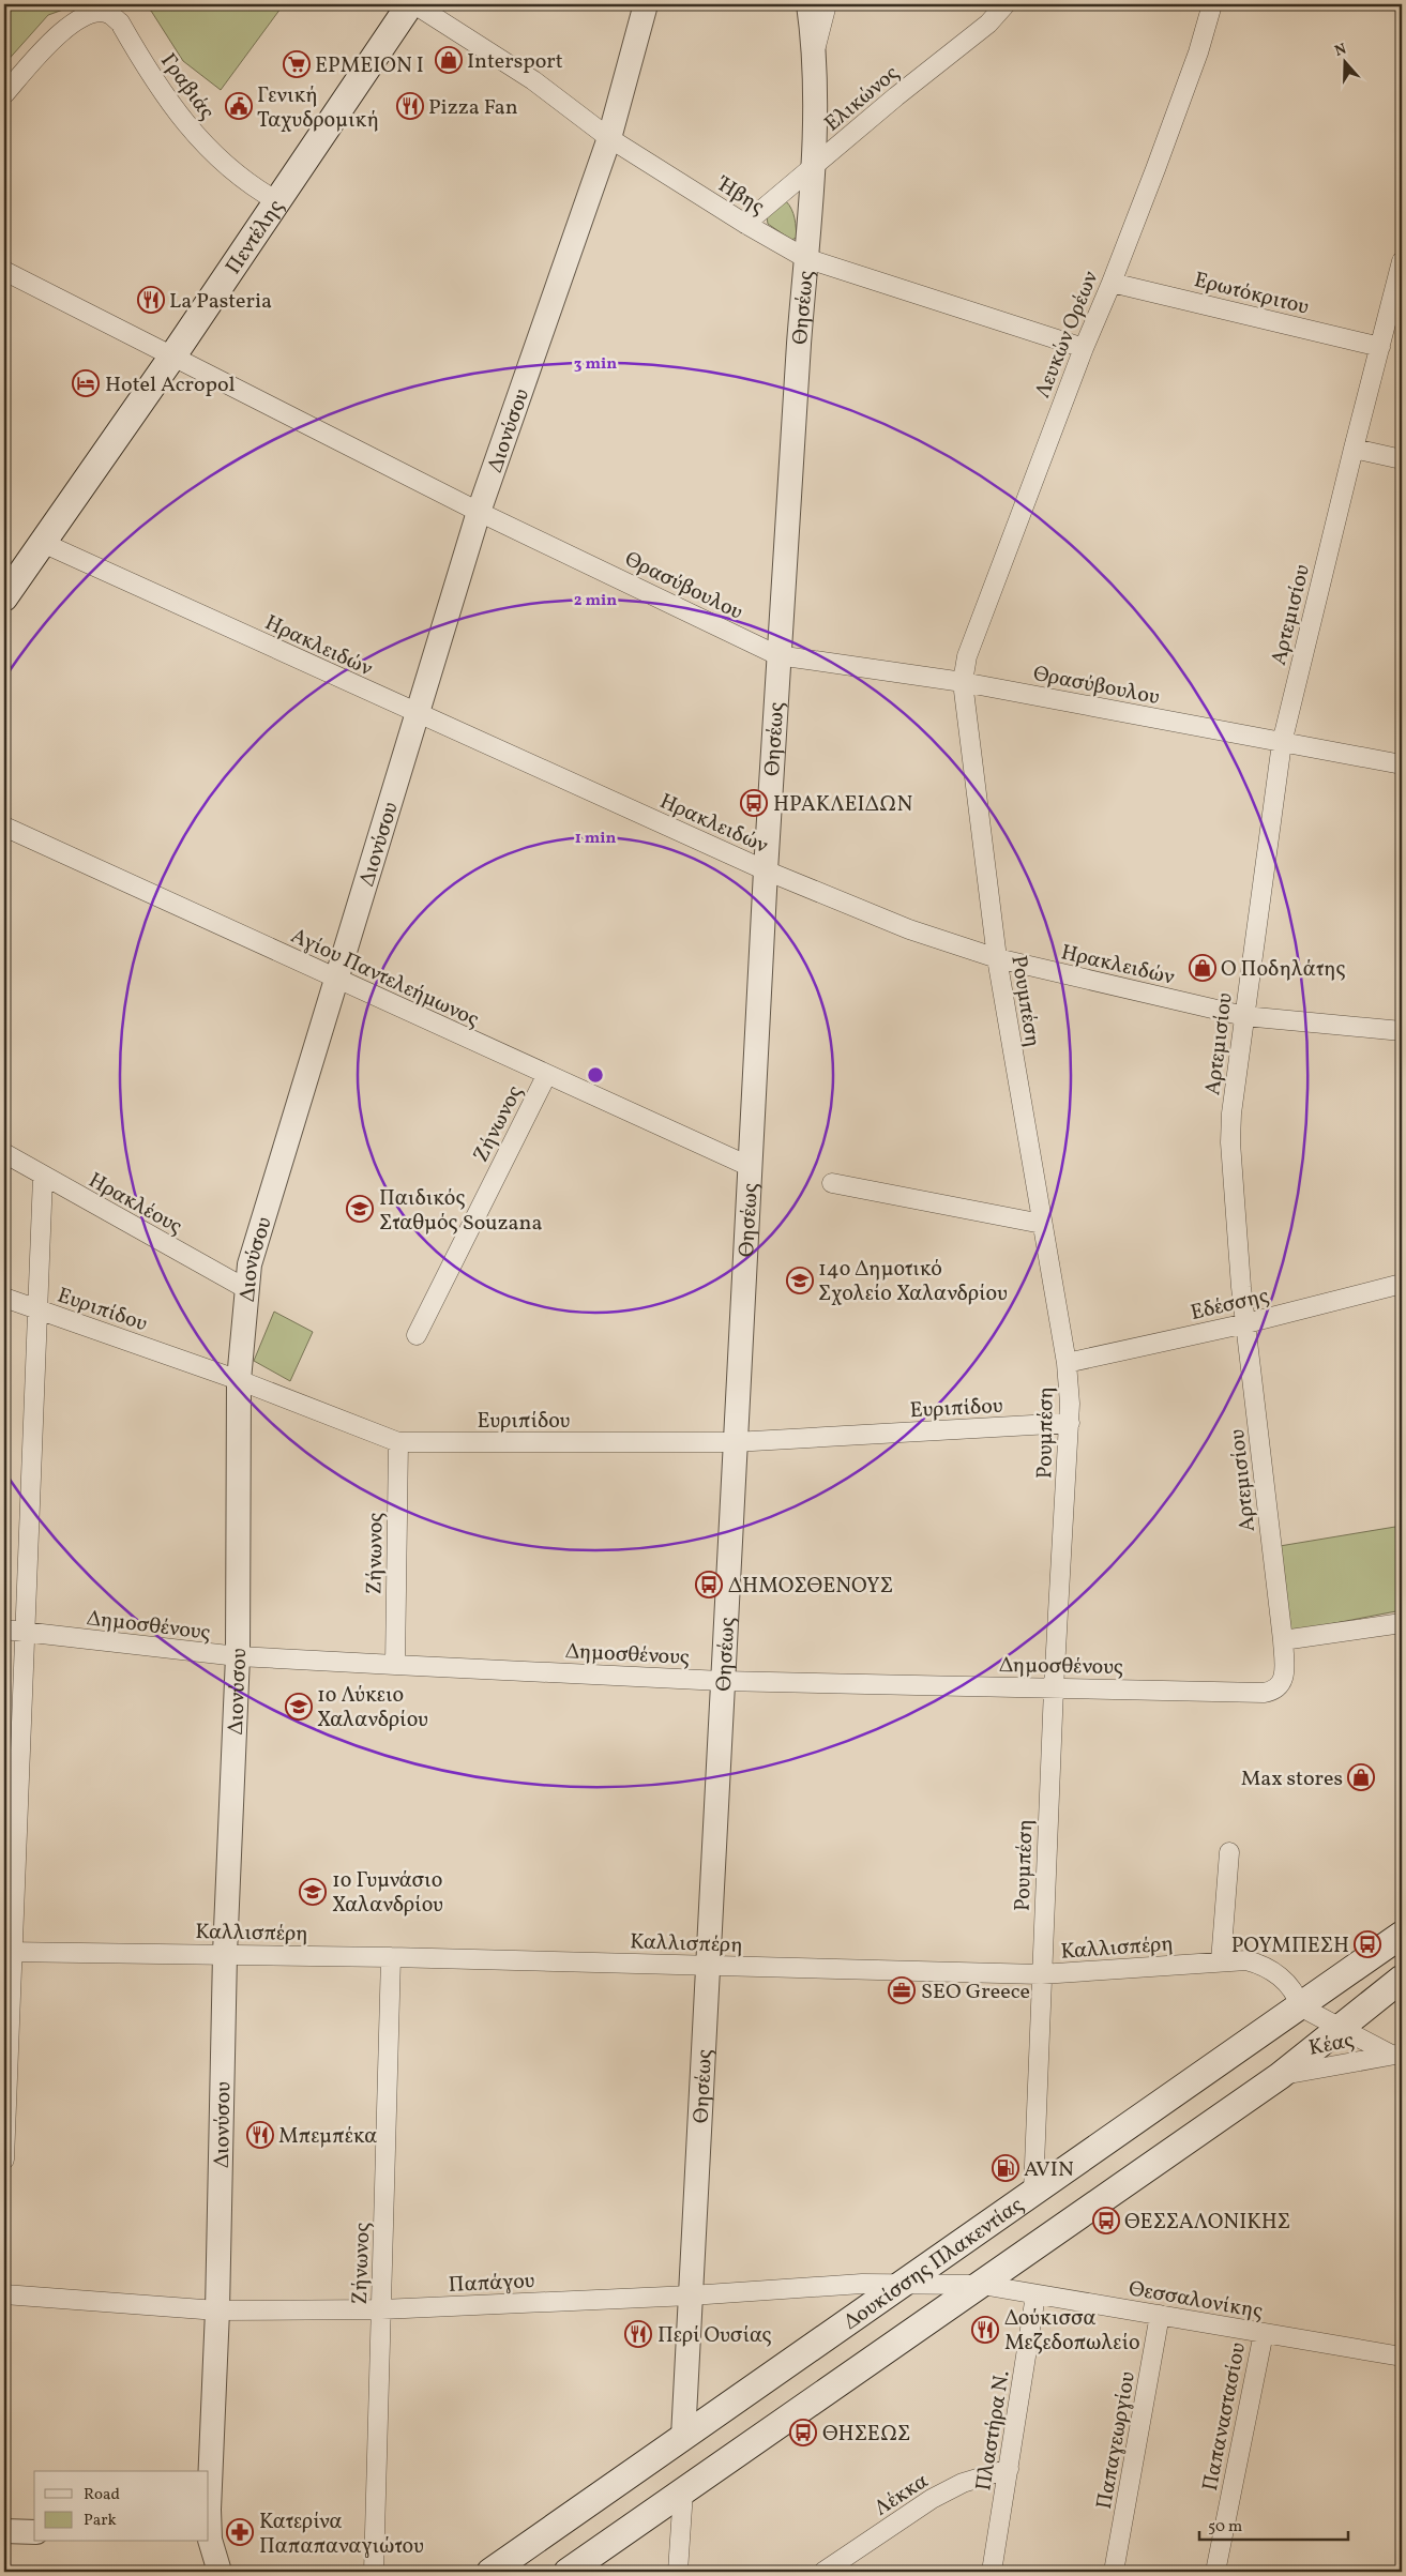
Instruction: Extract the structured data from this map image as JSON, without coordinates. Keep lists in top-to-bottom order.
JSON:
{
  "streets": {
    "main road": ["Πεντέλης", "Δουκίσσης Πλακεντίας"],
    "street": [
      "Γραβιάς",
      "Ελικώνος",
      "Ήβης",
      "Ερωτόκριτου",
      "Θησέως",
      "Λευκών Ορέων",
      "Διονύσου",
      "Θρασύβουλου",
      "Αρτεμισίου",
      "Ηρακλειδών",
      "Αγίου Παντελεήμωνος",
      "Ρουμπέση",
      "Ζήνωνος",
      "Ηρακλέους",
      "Εδέσσης",
      "Ευριπίδου",
      "Δημοσθένους",
      "Καλλισπέρη",
      "Κέας",
      "Παπάγου",
      "Θεσσαλονίκης",
      "Παπαναστασίου",
      "Πλαστήρα Ν.",
      "Παπαγεωργίου",
      "Λέκκα"
    ]
  },
  "crossings": [
    ["Γραβιάς", "Πεντέλης"],
    ["Ελικώνος", "Ήβης"],
    ["Ελικώνος", "Θησέως"],
    ["Ήβης", "Πεντέλης"],
    ["Ήβης", "Θησέως"],
    ["Ήβης", "Λευκών Ορέων"],
    ["Ήβης", "Διονύσου"],
    ["Πεντέλης", "Θρασύβουλου"],
    ["Πεντέλης", "Ηρακλειδών"],
    ["Ερωτόκριτου", "Λευκών Ορέων"],
    ["Ερωτόκριτου", "Αρτεμισίου"],
    ["Θησέως", "Θρασύβουλου"],
    ["Θησέως", "Ηρακλειδών"],
    ["Θησέως", "Αγίου Παντελεήμωνος"],
    ["Θησέως", "Ευριπίδου"],
    ["Θησέως", "Δημοσθένους"],
    ["Θησέως", "Καλλισπέρη"],
    ["Θησέως", "Δουκίσσης Πλακεντίας"],
    ["Θησέως", "Παπάγου"],
    ["Λευκών Ορέων", "Θρασύβουλου"],
    ["Λευκών Ορέων", "Ρουμπέση"],
    ["Διονύσου", "Θρασύβουλου"],
    ["Διονύσου", "Ηρακλειδών"],
    ["Διονύσου", "Αγίου Παντελεήμωνος"],
    ["Διονύσου", "Ηρακλέους"],
    ["Διονύσου", "Ευριπίδου"],
    ["Διονύσου", "Δημοσθένους"],
    ["Διονύσου", "Καλλισπέρη"],
    ["Διονύσου", "Παπάγου"],
    ["Θρασύβουλου", "Αρτεμισίου"],
    ["Θρασύβουλου", "Ρουμπέση"],
    ["Αρτεμισίου", "Ηρακλειδών"],
    ["Αρτεμισίου", "Εδέσσης"],
    ["Αρτεμισίου", "Δημοσθένους"],
    ["Ηρακλειδών", "Ρουμπέση"],
    ["Αγίου Παντελεήμωνος", "Ζήνωνος"],
    ["Ρουμπέση", "Εδέσσης"],
    ["Ρουμπέση", "Ευριπίδου"],
    ["Ρουμπέση", "Δημοσθένους"],
    ["Ρουμπέση", "Καλλισπέρη"],
    ["Ρουμπέση", "Δουκίσσης Πλακεντίας"],
    ["Ζήνωνος", "Ευριπίδου"],
    ["Ζήνωνος", "Δημοσθένους"],
    ["Ζήνωνος", "Καλλισπέρη"],
    ["Ζήνωνος", "Παπάγου"],
    ["Καλλισπέρη", "Κέας"],
    ["Καλλισπέρη", "Δουκίσσης Πλακεντίας"],
    ["Δουκίσσης Πλακεντίας", "Παπάγου"],
    ["Παπάγου", "Θεσσαλονίκης"],
    ["Θεσσαλονίκης", "Παπαναστασίου"],
    ["Θεσσαλονίκης", "Πλαστήρα Ν."],
    ["Θεσσαλονίκης", "Παπαγεωργίου"],
    ["Πλαστήρα Ν.", "Λέκκα"]
  ],
  "places": {
    "shop": ["Intersport", "Ο Ποδηλάτης", "Max stores"],
    "supermarket": ["ΕΡΜΕΙΟΝ Ι"],
    "public building": ["Γενική Ταχυδρομική"],
    "restaurant": [
      "Pizza Fan",
      "La Pasteria",
      "Μπεμπέκα",
      "Δούκισσα Μεζεδοπωλείο",
      "Περί Ουσίας"
    ],
    "hotel": ["Hotel Acropol"],
    "bus stop": [
      "ΗΡΑΚΛΕΙΔΩΝ",
      "ΔΗΜΟΣΘΕΝΟΥΣ",
      "ΡΟΥΜΠΕΣΗ",
      "ΘΕΣΣΑΛΟΝΙΚΗΣ",
      "ΘΗΣΕΩΣ"
    ],
    "school or university": [
      "Παιδικός Σταθμός Souzana",
      "14ο Δημοτικό Σχολείο Χαλανδρίου",
      "1ο Λύκειο Χαλανδρίου",
      "1ο Γυμνάσιο Χαλανδρίου"
    ],
    "office": ["SEO Greece"],
    "fuel station": ["AVIN"],
    "pharmacy": ["Κατερίνα Παπαπαναγιώτου"]
  },
  "legend": ["Road", "Park"],
  "scale_bar": "50 m",
  "north": "top",
  "rings": ["3 min", "2 min", "1 min"]
}
